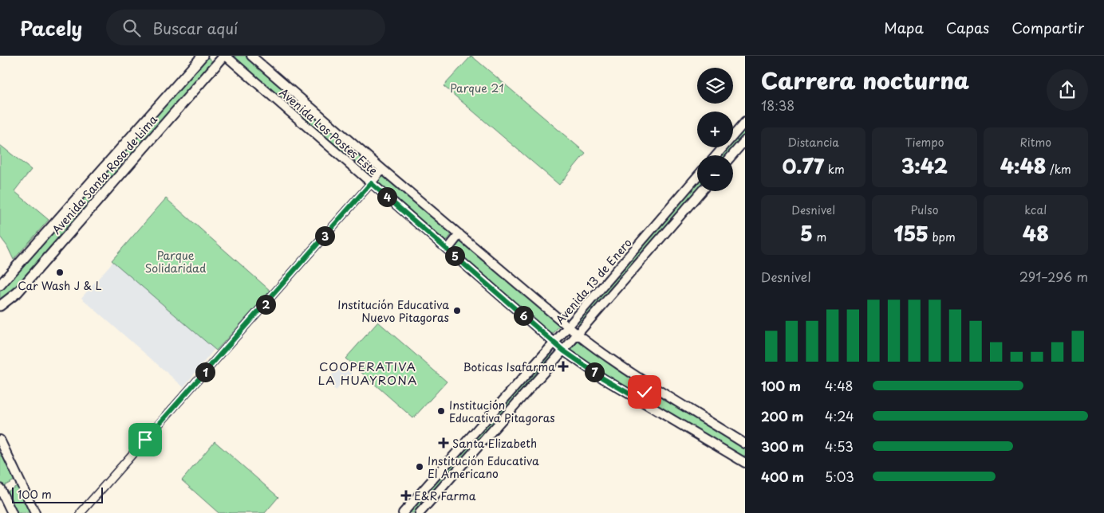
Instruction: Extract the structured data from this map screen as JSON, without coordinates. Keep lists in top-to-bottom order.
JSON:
{
  "streets": {
    "main road": ["Avenida Los Postes Este", "Avenida Santa Rosa de Lima", "Avenida 13 de Enero"]
  },
  "crossings": [
    ["Avenida Los Postes Este", "Avenida Santa Rosa de Lima"],
    ["Avenida Los Postes Este", "Avenida 13 de Enero"]
  ],
  "districts": ["COOPERATIVA LA HUAYRONA"],
  "parks": ["Parque 21", "Parque Solidaridad"],
  "places": {
    "other": [
      "Car Wash J & L",
      "Institución Educativa Nuevo Pitagoras",
      "Institución Educativa Pitagoras",
      "Institución Educativa El Americano"
    ],
    "health": ["Boticas Isafarma", "Santa Elizabeth", "E&R Farma"]
  },
  "scale_bar": "100 m",
  "page": {
    "header": "Pacely",
    "search": "Buscar aquí",
    "nav": ["Mapa", "Capas", "Compartir"],
    "heading": ["Carrera nocturna", "18:38"],
    "map_buttons": ["+", "−"],
    "stats": [
      ["Distancia", "0.77 km"],
      ["Tiempo", "3:42"],
      ["Ritmo", "4:48 /km"],
      ["Desnivel", "5 m"],
      ["Pulso", "155 bpm"],
      ["kcal", "48"]
    ],
    "pins": [
      "4",
      "3",
      "5",
      "2",
      "6",
      "1",
      "7"
    ],
    "chart": ["Desnivel", "291–296 m"],
    "list": [
      {
        "name": "100 m",
        "note": "4:48"
      },
      {
        "name": "200 m",
        "note": "4:24"
      },
      {
        "name": "300 m",
        "note": "4:53"
      },
      {
        "name": "400 m",
        "note": "5:03"
      }
    ],
    "scale": "100 m"
  }
}
